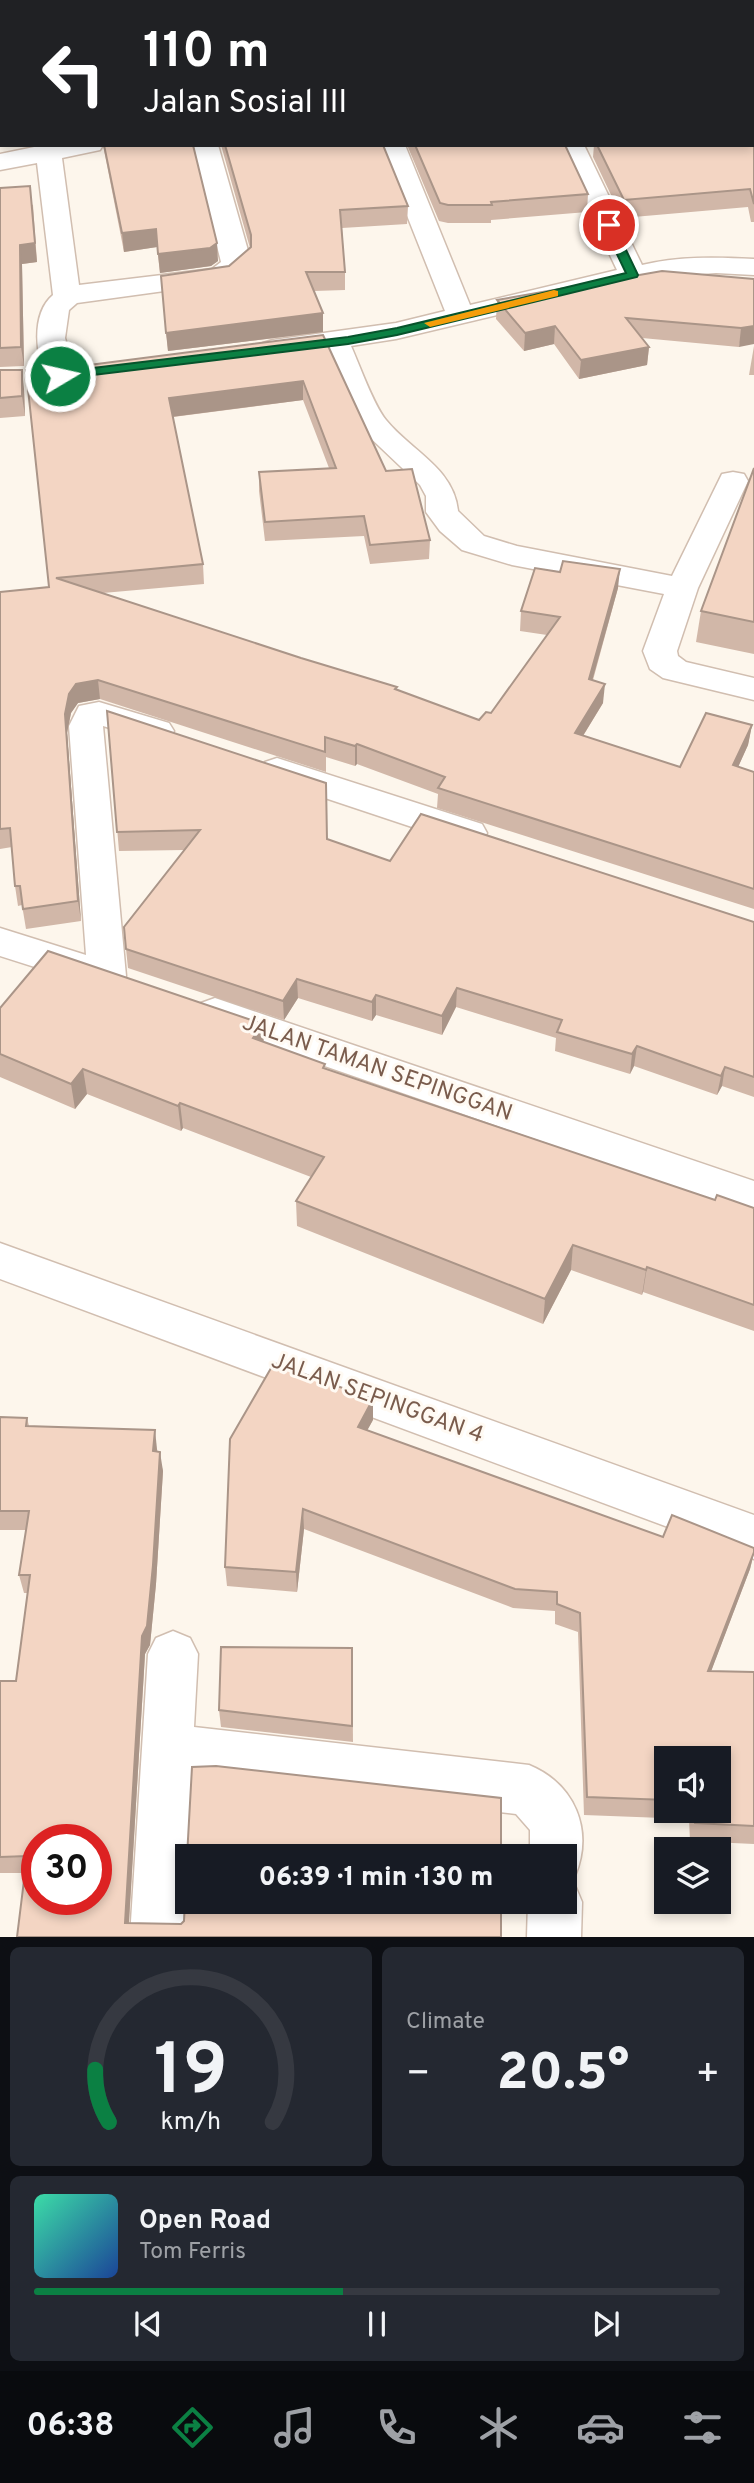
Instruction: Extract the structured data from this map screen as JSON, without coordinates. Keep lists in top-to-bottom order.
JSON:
{
  "streets": {
    "street": ["JALAN TAMAN SEPINGGAN", "JALAN SEPINGGAN 4"]
  },
  "page": {
    "turn": ["110 m", "Jalan Sosial III"],
    "limit": "30",
    "trip": "06:39 · 1 min · 130 m",
    "tile": "Climate",
    "heat": ["−", "20.5°", "+"],
    "song": ["Open Road", "Tom Ferris"],
    "tabs": "06:38",
    "gauge": ["19", "km/h"]
  }
}
